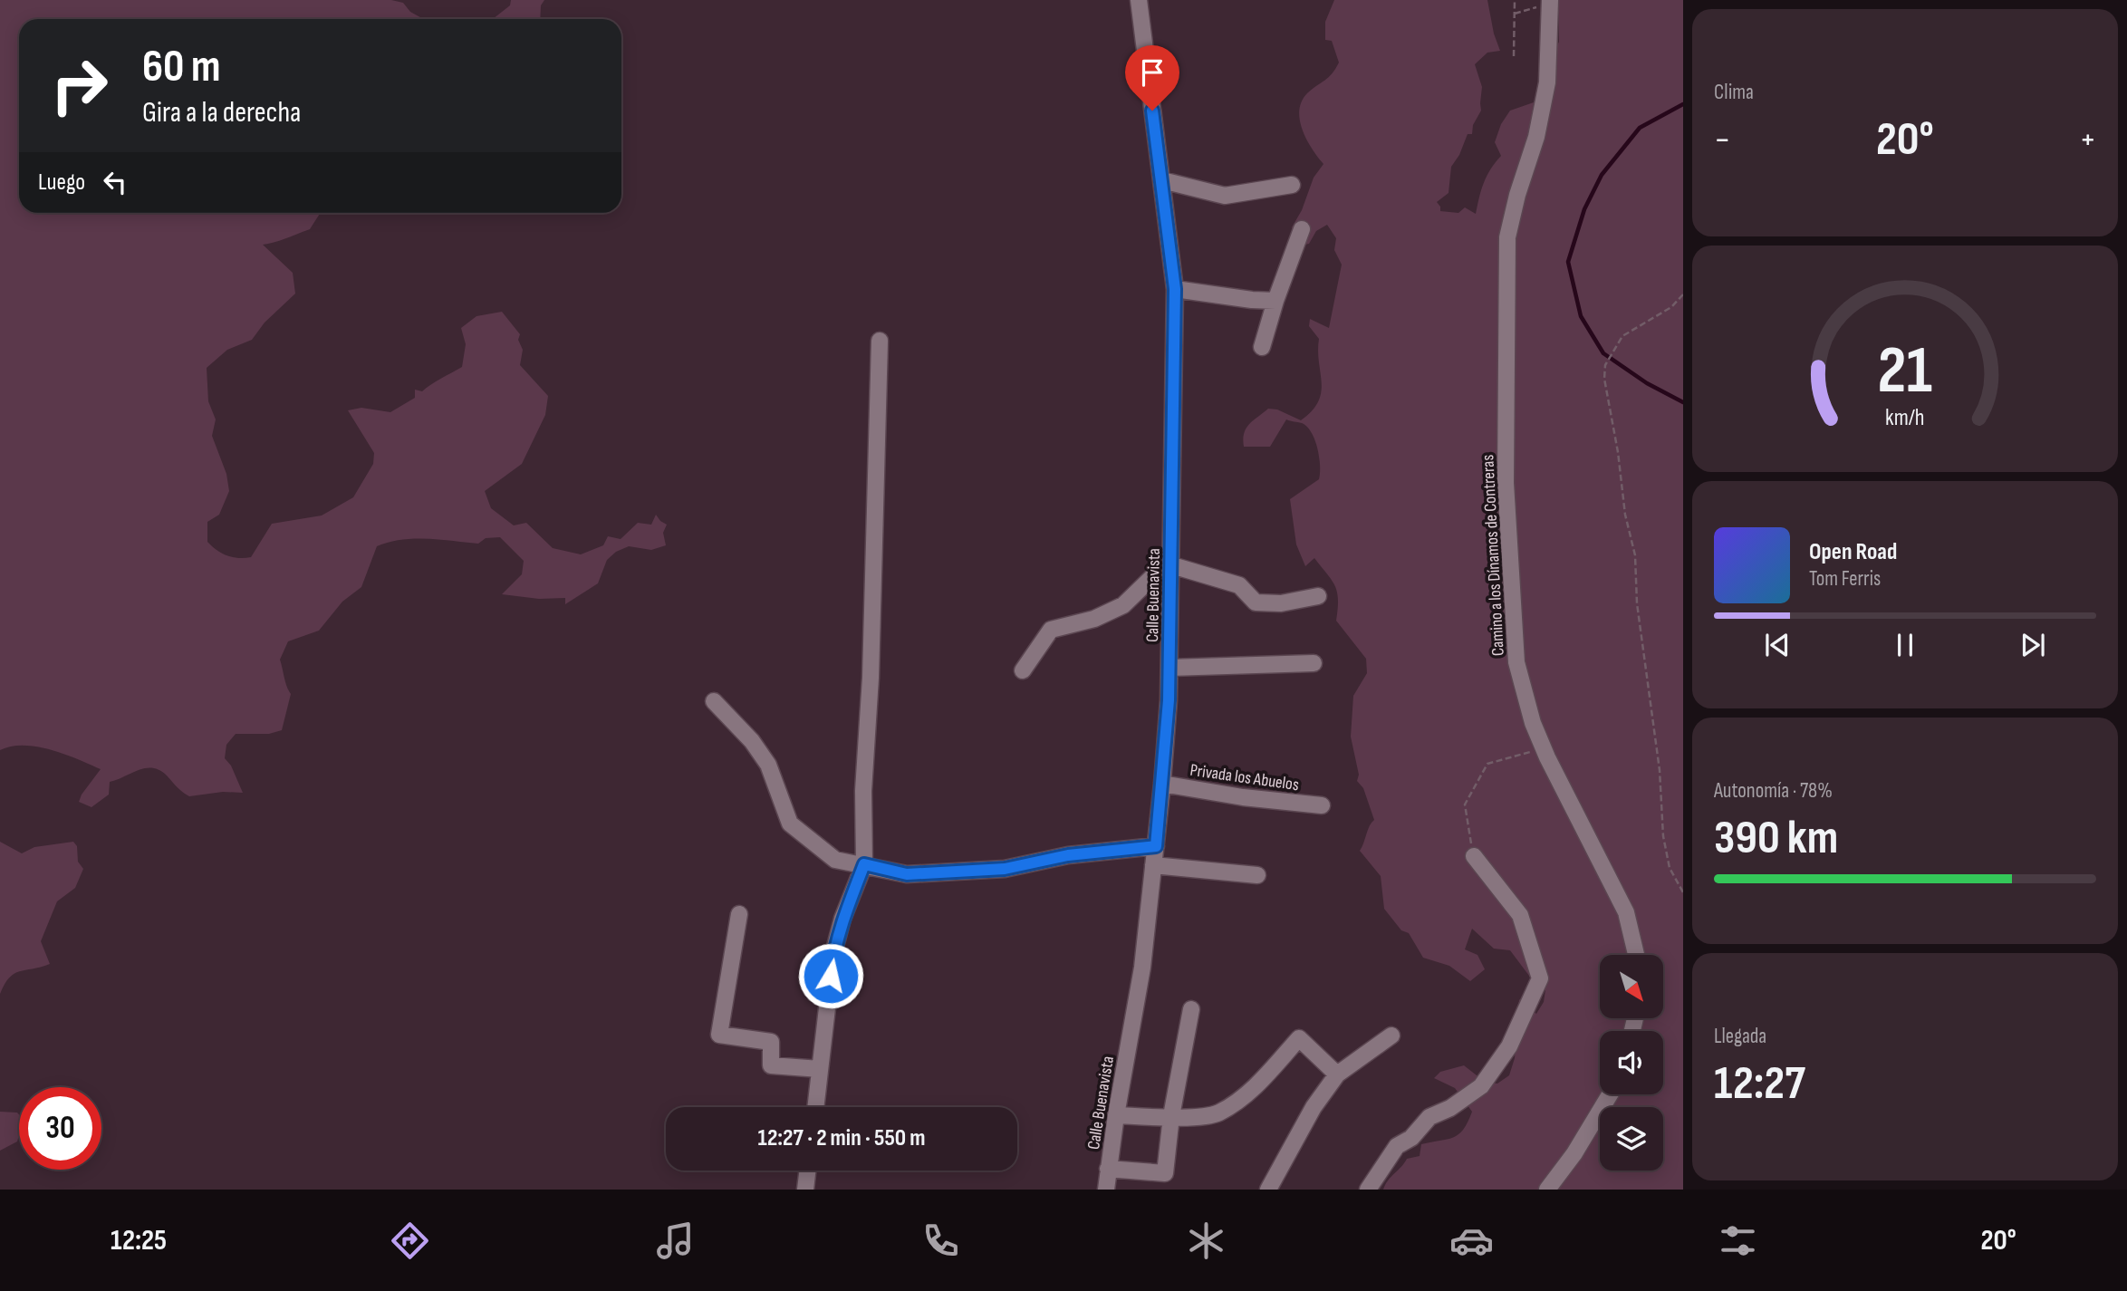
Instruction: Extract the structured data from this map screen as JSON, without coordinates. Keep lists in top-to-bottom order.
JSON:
{
  "streets": {
    "street": ["Camino a los Dínamos de Contreras", "Calle Buenavista", "Privada los Abuelos"]
  },
  "crossings": [
    ["Calle Buenavista", "Privada los Abuelos"]
  ],
  "north": "bottom right",
  "page": {
    "tile": [
      "Clima",
      ["Autonomía · 78%", "390 km"],
      ["Llegada", "12:27"]
    ],
    "turn": ["60 m", "Gira a la derecha"],
    "heat": ["−", "20°", "+"],
    "then": "Luego",
    "song": ["Open Road", "Tom Ferris"],
    "limit": "30",
    "trip": "12:27 · 2 min · 550 m",
    "tabs": ["12:25", "20°"],
    "gauge": ["21", "km/h"]
  }
}
